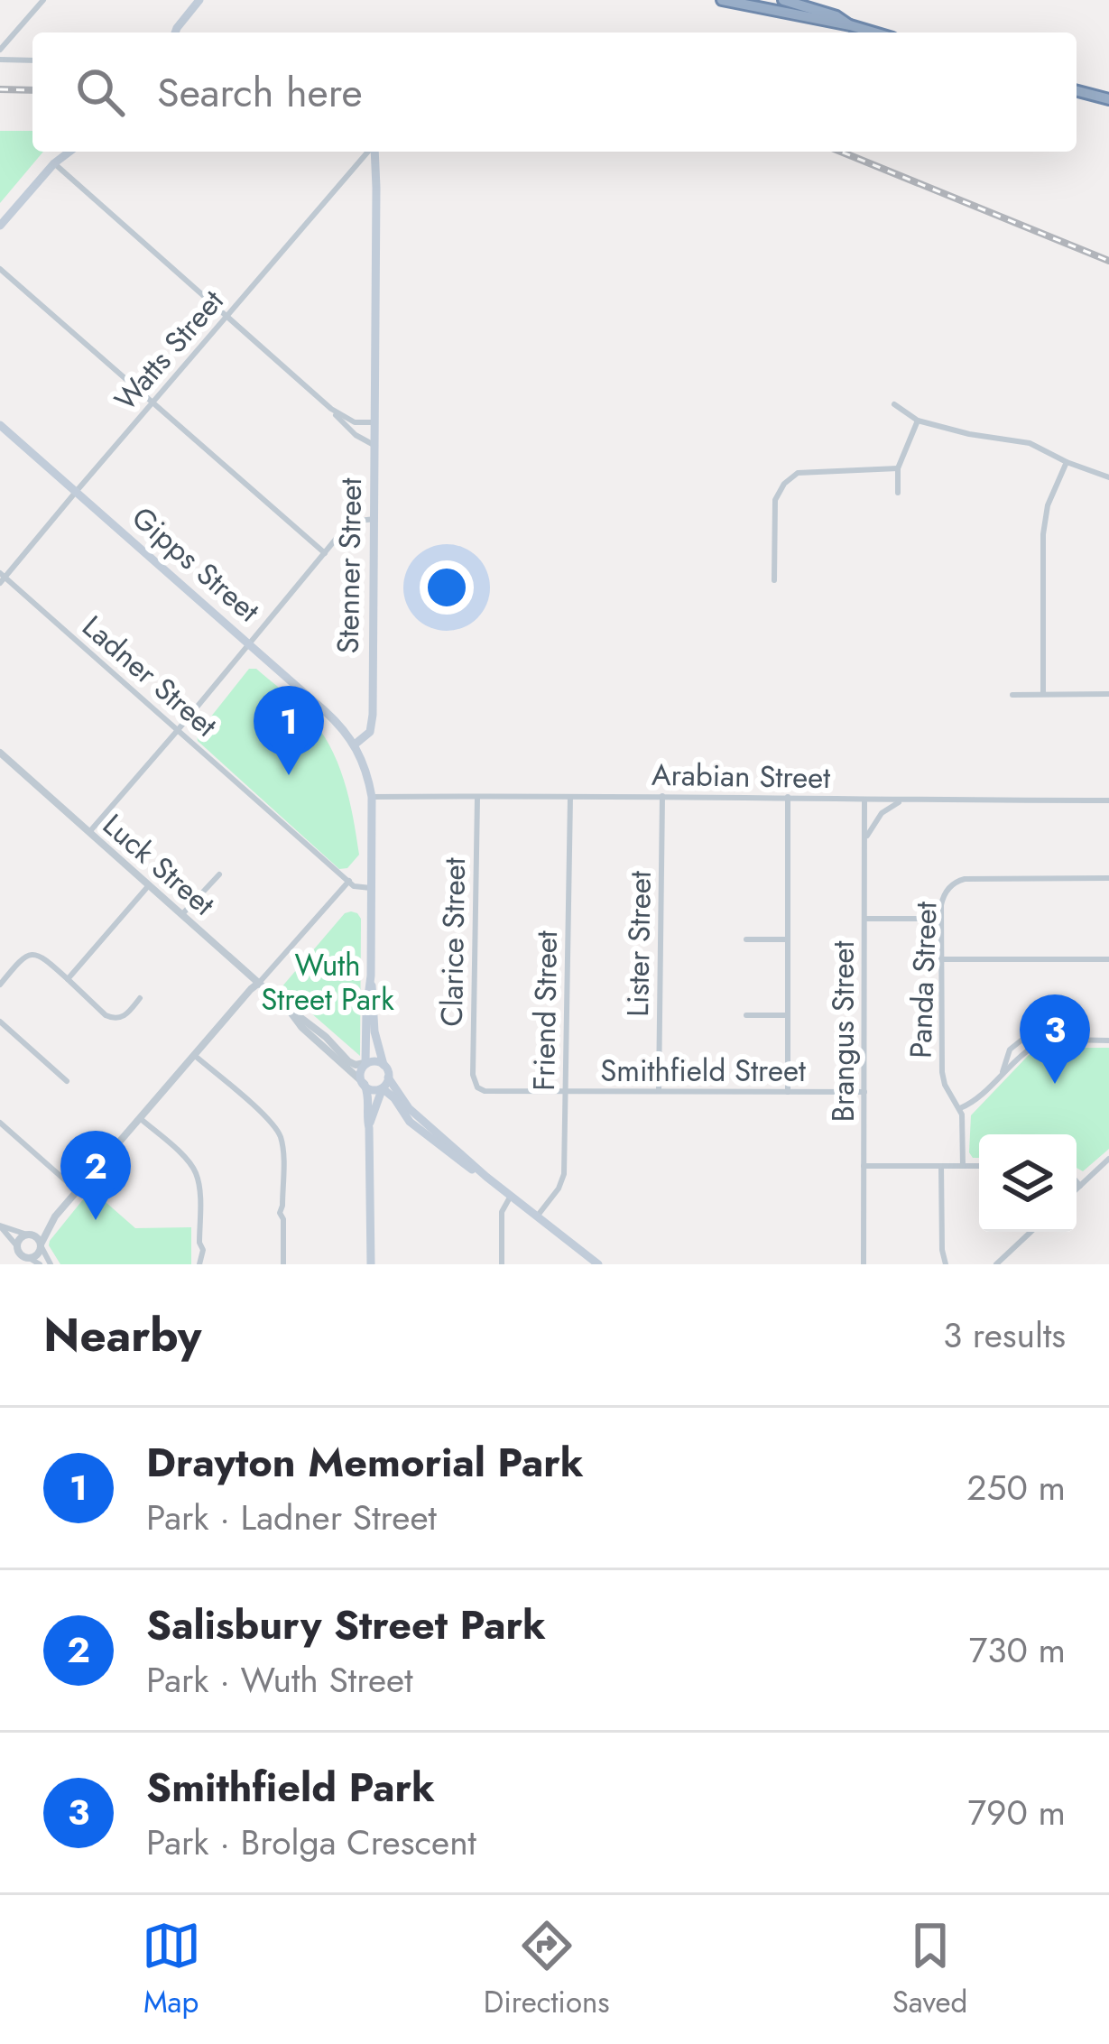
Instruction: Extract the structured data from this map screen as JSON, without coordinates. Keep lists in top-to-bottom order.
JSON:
{
  "streets": {
    "main road": ["Gipps Street", "Stenner Street"],
    "street": [
      "Watts Street",
      "Ladner Street",
      "Arabian Street",
      "Luck Street",
      "Clarice Street",
      "Lister Street",
      "Panda Street",
      "Friend Street",
      "Brangus Street",
      "Smithfield Street"
    ]
  },
  "crossings": [
    ["Watts Street", "Gipps Street"],
    ["Watts Street", "Ladner Street"],
    ["Gipps Street", "Stenner Street"],
    ["Arabian Street", "Clarice Street"],
    ["Arabian Street", "Lister Street"],
    ["Arabian Street", "Friend Street"],
    ["Arabian Street", "Brangus Street"],
    ["Clarice Street", "Smithfield Street"],
    ["Lister Street", "Smithfield Street"],
    ["Friend Street", "Smithfield Street"],
    ["Brangus Street", "Smithfield Street"]
  ],
  "parks": ["Wuth Street Park"],
  "page": {
    "search": "Search here",
    "pins": ["1", "3", "2"],
    "heading": ["Nearby", "3 results"],
    "list": [
      {
        "mark": "1",
        "name": "Drayton Memorial Park",
        "note": "Park · Ladner Street",
        "value": "250 m"
      },
      {
        "mark": "2",
        "name": "Salisbury Street Park",
        "note": "Park · Wuth Street",
        "value": "730 m"
      },
      {
        "mark": "3",
        "name": "Smithfield Park",
        "note": "Park · Brolga Crescent",
        "value": "790 m"
      }
    ],
    "nav": ["Map", "Directions", "Saved"]
  }
}
